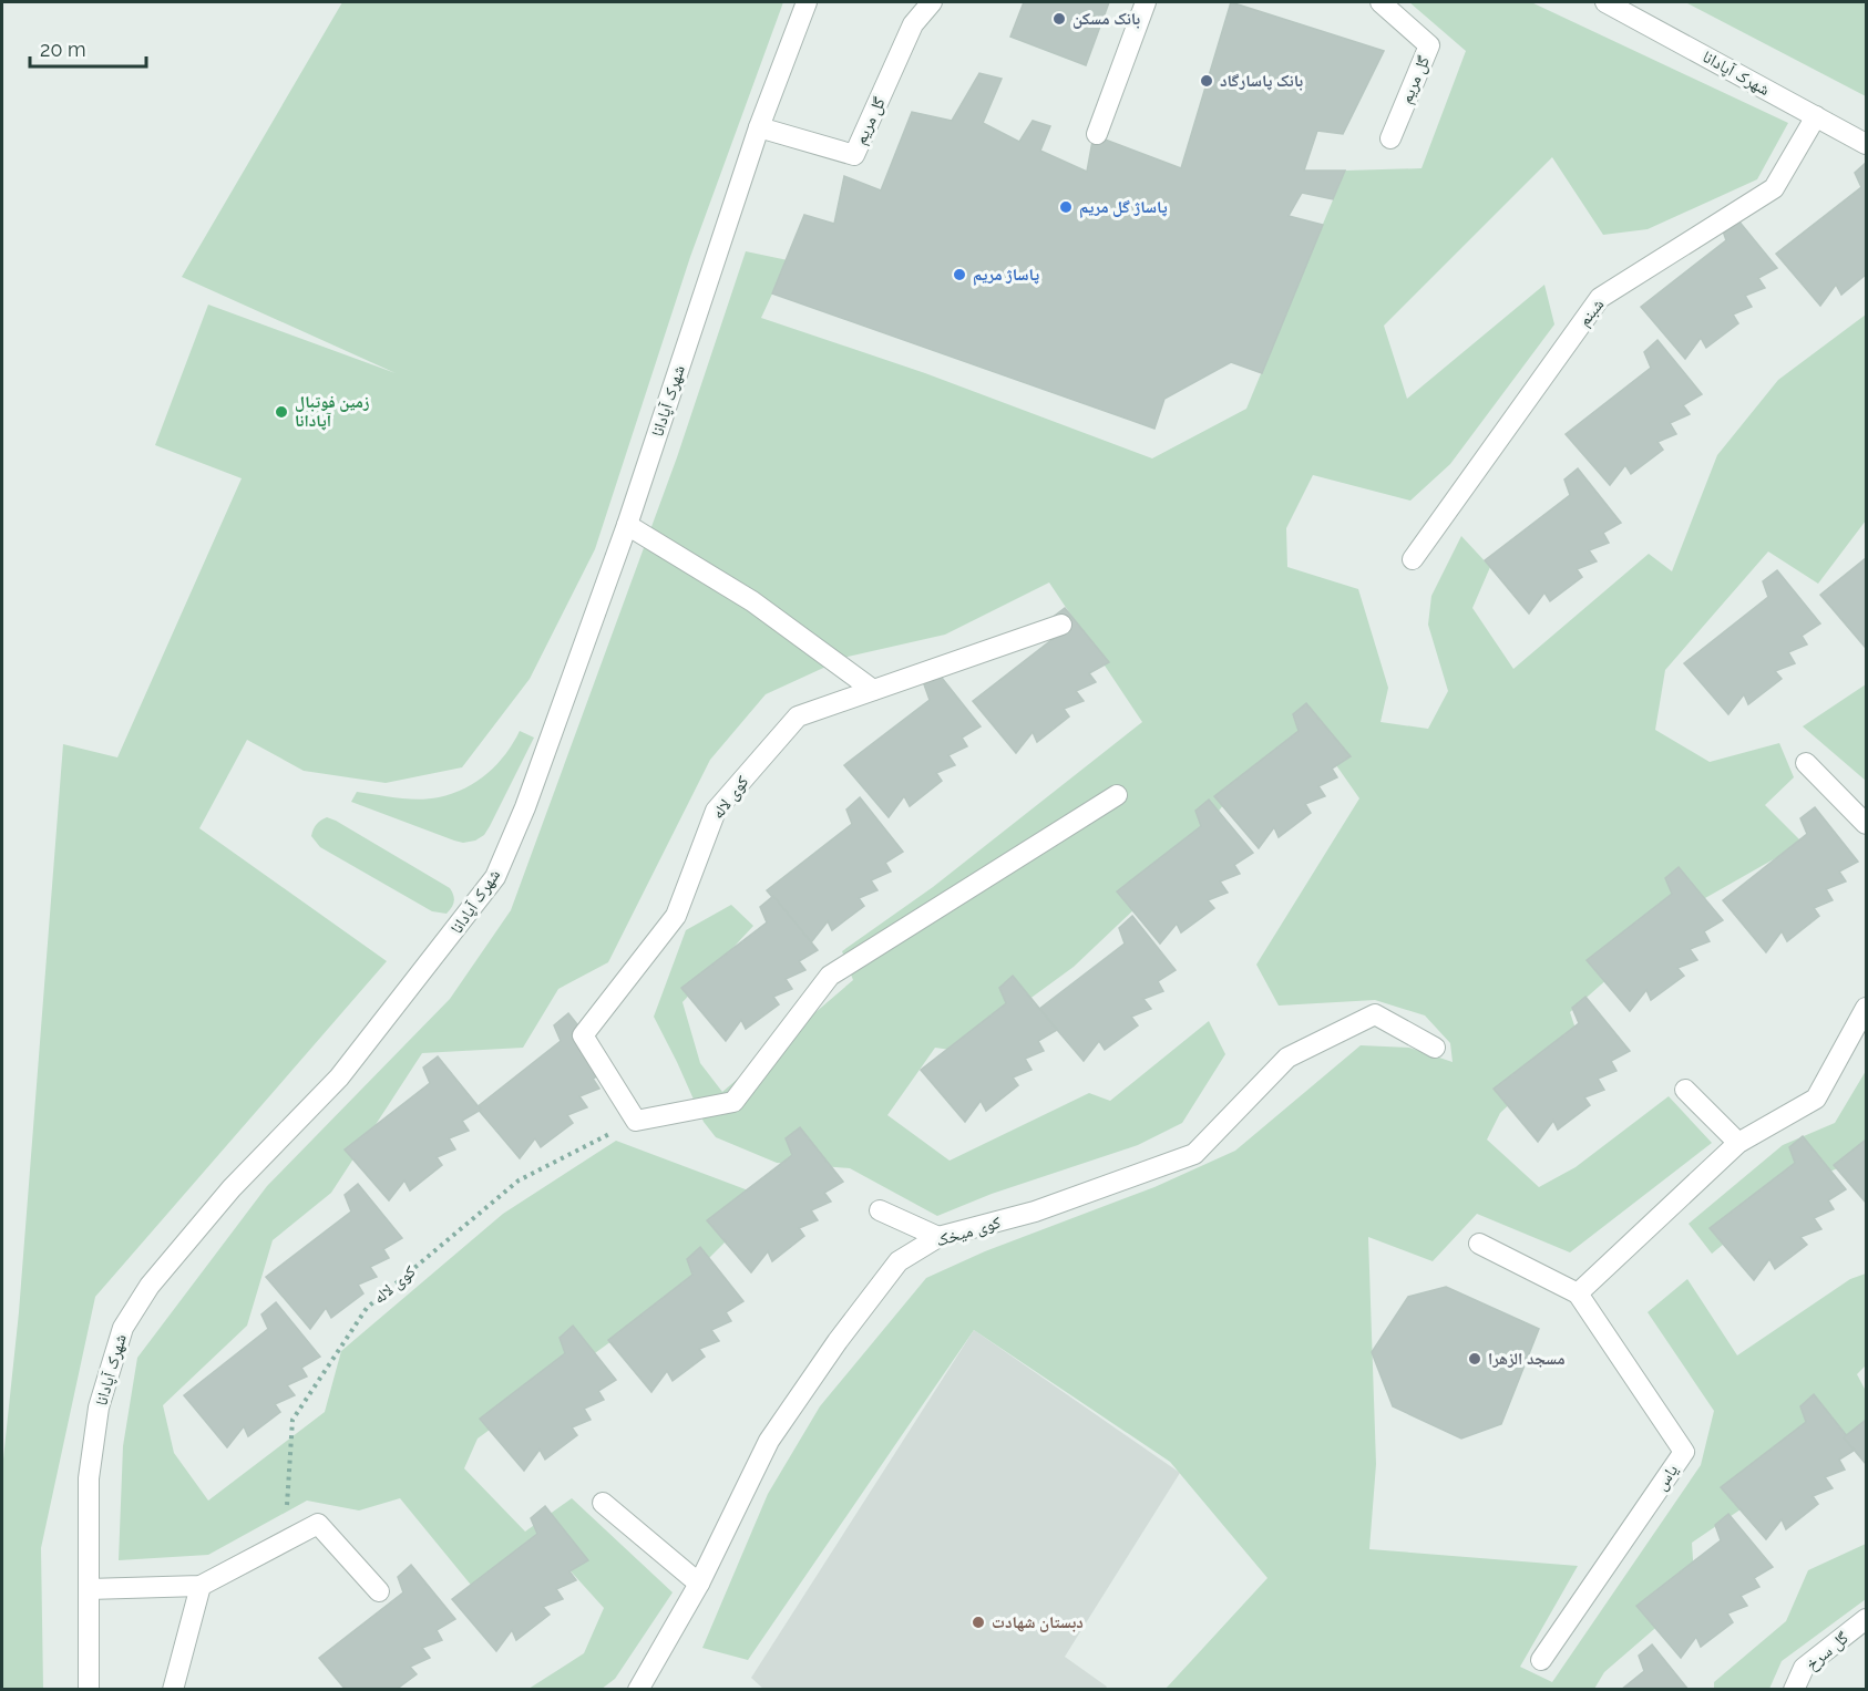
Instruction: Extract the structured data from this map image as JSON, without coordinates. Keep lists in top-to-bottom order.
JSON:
{
  "streets": {
    "street": [
      "شهرک آپادانا",
      "گل مریم",
      "شبنم",
      "کوی لاله",
      "کوی میخک",
      "یاس",
      "گل سرخ"
    ]
  },
  "crossings": [
    ["شهرک آپادانا", "گل مریم"],
    ["شهرک آپادانا", "شبنم"]
  ],
  "places": [
    "بانک مسکن",
    "بانک پاسارگاد",
    "پاساژ گل مریم",
    "پاساژ مریم",
    "زمین فوتبال آپادانا",
    "مسجد الزهرا",
    "دبستان شهادت"
  ],
  "scale_bar": "20 m"
}
